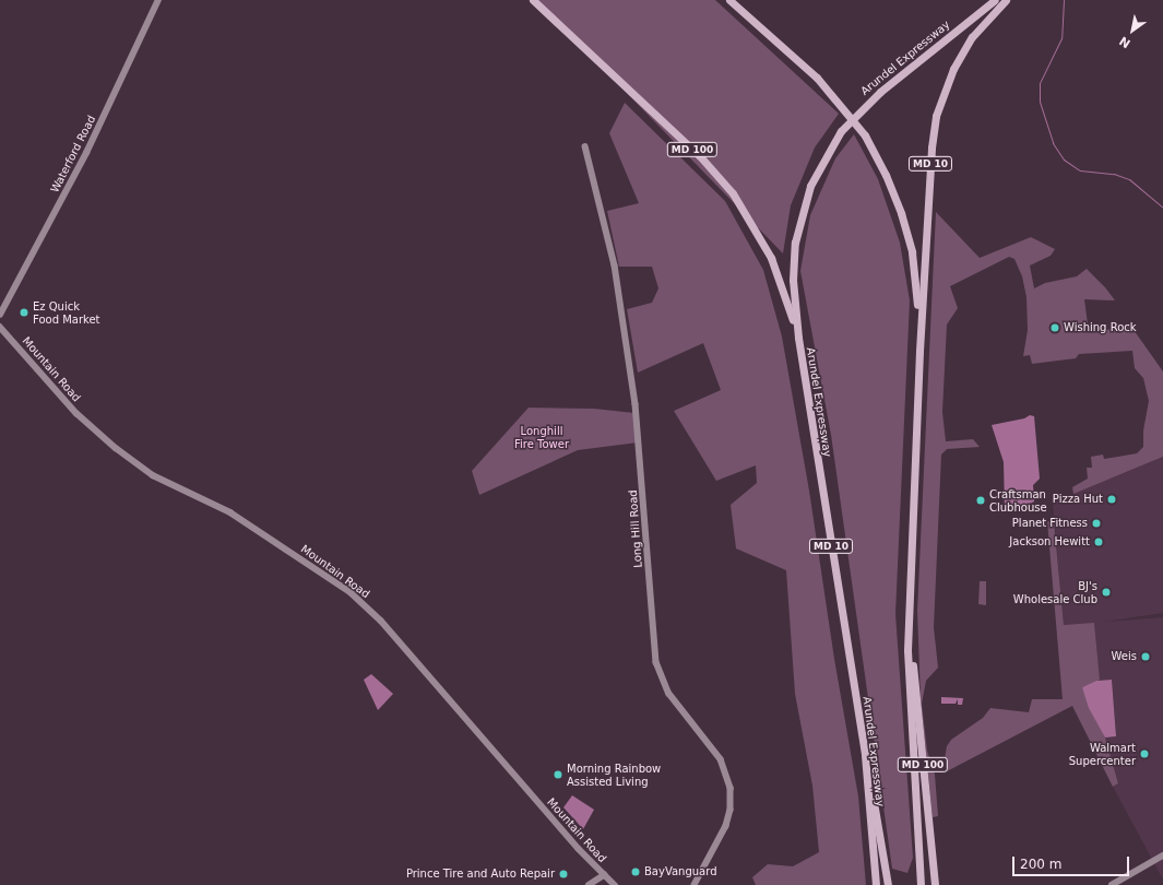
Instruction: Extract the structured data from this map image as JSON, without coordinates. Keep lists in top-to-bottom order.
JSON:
{
  "streets": {
    "highway": ["Arundel Expressway", "MD 100", "MD 10"],
    "main road": ["Waterford Road", "Mountain Road", "Long Hill Road"]
  },
  "crossings": [
    ["Arundel Expressway", "MD 100"],
    ["MD 100", "MD 10"]
  ],
  "parks": ["Longhill Fire Tower"],
  "places": [
    "Ez Quick Food Market",
    "Wishing Rock",
    "Pizza Hut",
    "Craftsman Clubhouse",
    "Planet Fitness",
    "Jackson Hewitt",
    "BJ's Wholesale Club",
    "Weis",
    "Walmart Supercenter",
    "Morning Rainbow Assisted Living",
    "BayVanguard",
    "Prince Tire and Auto Repair"
  ],
  "scale_bar": "200 m",
  "north": "bottom left"
}
